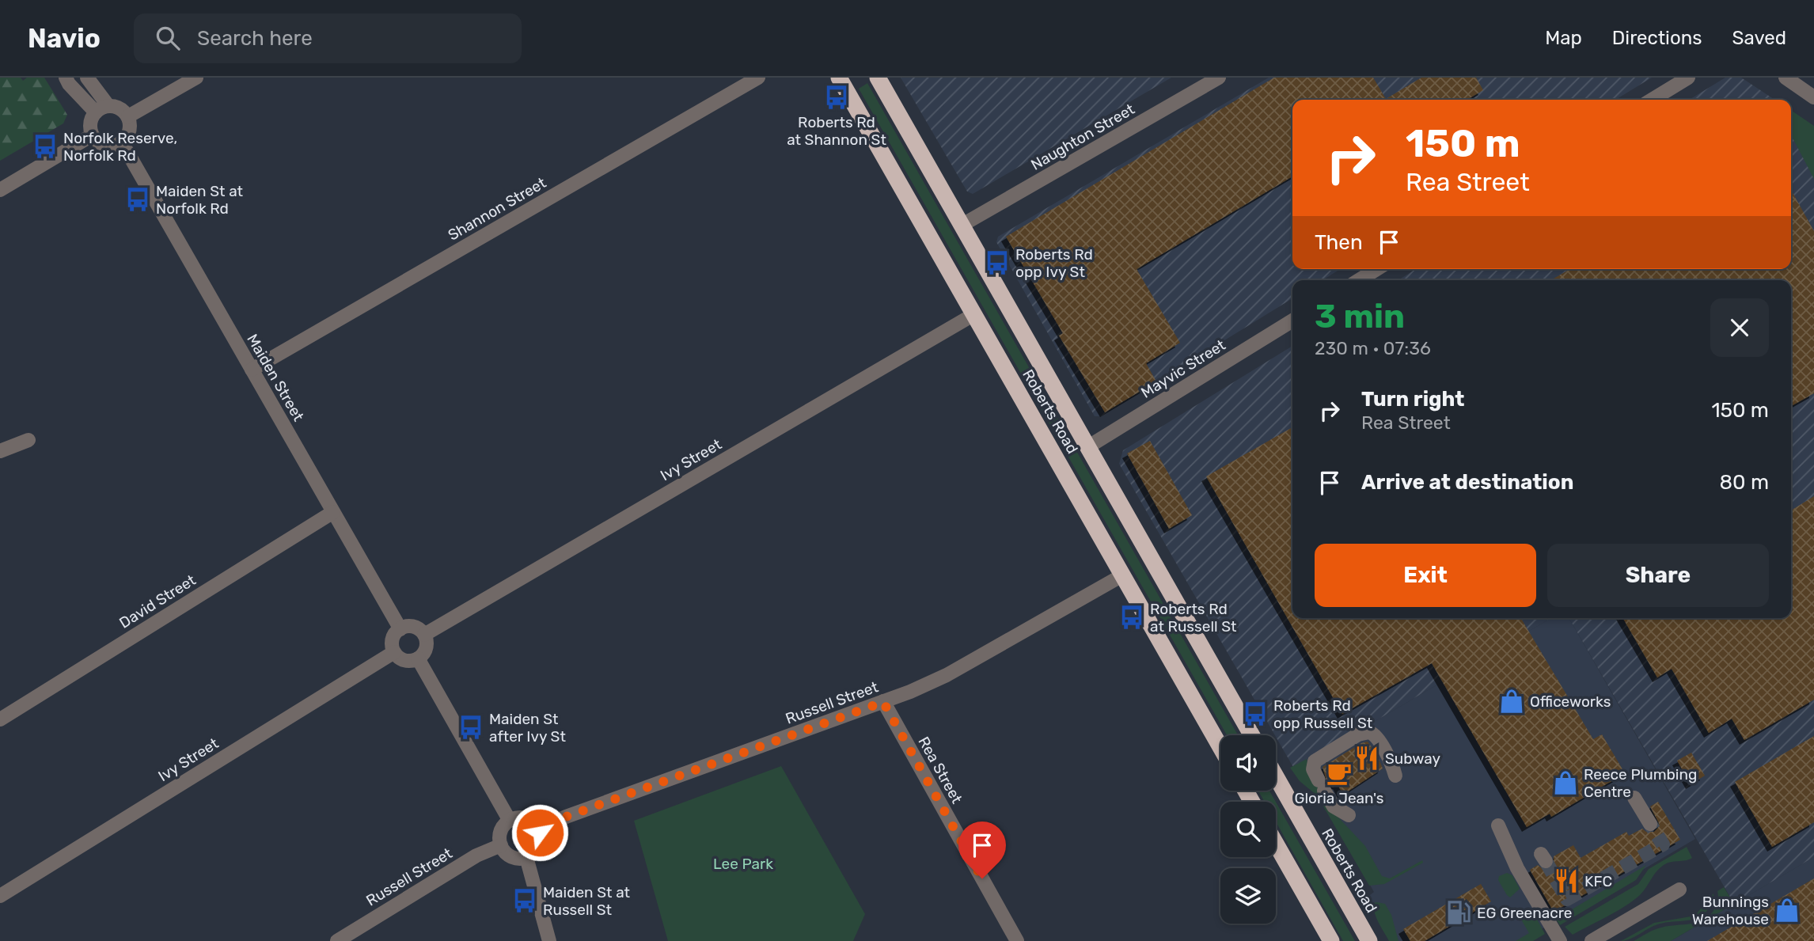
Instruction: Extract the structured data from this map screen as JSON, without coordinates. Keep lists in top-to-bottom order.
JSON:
{
  "streets": {
    "highway": ["Roberts Road"],
    "street": [
      "Naughton Street",
      "Shannon Street",
      "Mayvic Street",
      "Maiden Street",
      "Ivy Street",
      "David Street",
      "Russell Street",
      "Rea Street"
    ]
  },
  "crossings": [
    ["Naughton Street", "Roberts Road"],
    ["Shannon Street", "Maiden Street"],
    ["Mayvic Street", "Roberts Road"],
    ["Maiden Street", "Ivy Street"],
    ["Maiden Street", "David Street"],
    ["Roberts Road", "Ivy Street"],
    ["Roberts Road", "Russell Street"],
    ["Russell Street", "Rea Street"]
  ],
  "parks": ["Lee Park"],
  "places": {
    "bus stop": [
      "Roberts Rd at Shannon St",
      "Norfolk Reserve, Norfolk Rd",
      "Maiden St at Norfolk Rd",
      "Roberts Rd opp Ivy St",
      "Roberts Rd at Russell St",
      "Roberts Rd opp Russell St",
      "Maiden St after Ivy St",
      "Maiden St at Russell St"
    ],
    "shop": ["Officeworks", "Reece Plumbing Centre", "Bunnings Warehouse"],
    "restaurant": ["Subway", "KFC"],
    "cafe": ["Gloria Jean's"],
    "fuel station": ["EG Greenacre"]
  },
  "page": {
    "header": "Navio",
    "search": "Search here",
    "nav": ["Map", "Directions", "Saved"],
    "turn": ["150 m", "Rea Street"],
    "then": "Then",
    "heading": ["3 min", "230 m · 07:36"],
    "list": [
      {
        "name": "Turn right",
        "note": "Rea Street",
        "value": "150 m"
      },
      {
        "name": "Arrive at destination",
        "value": "80 m"
      }
    ],
    "buttons": ["Exit", "Share"]
  }
}
